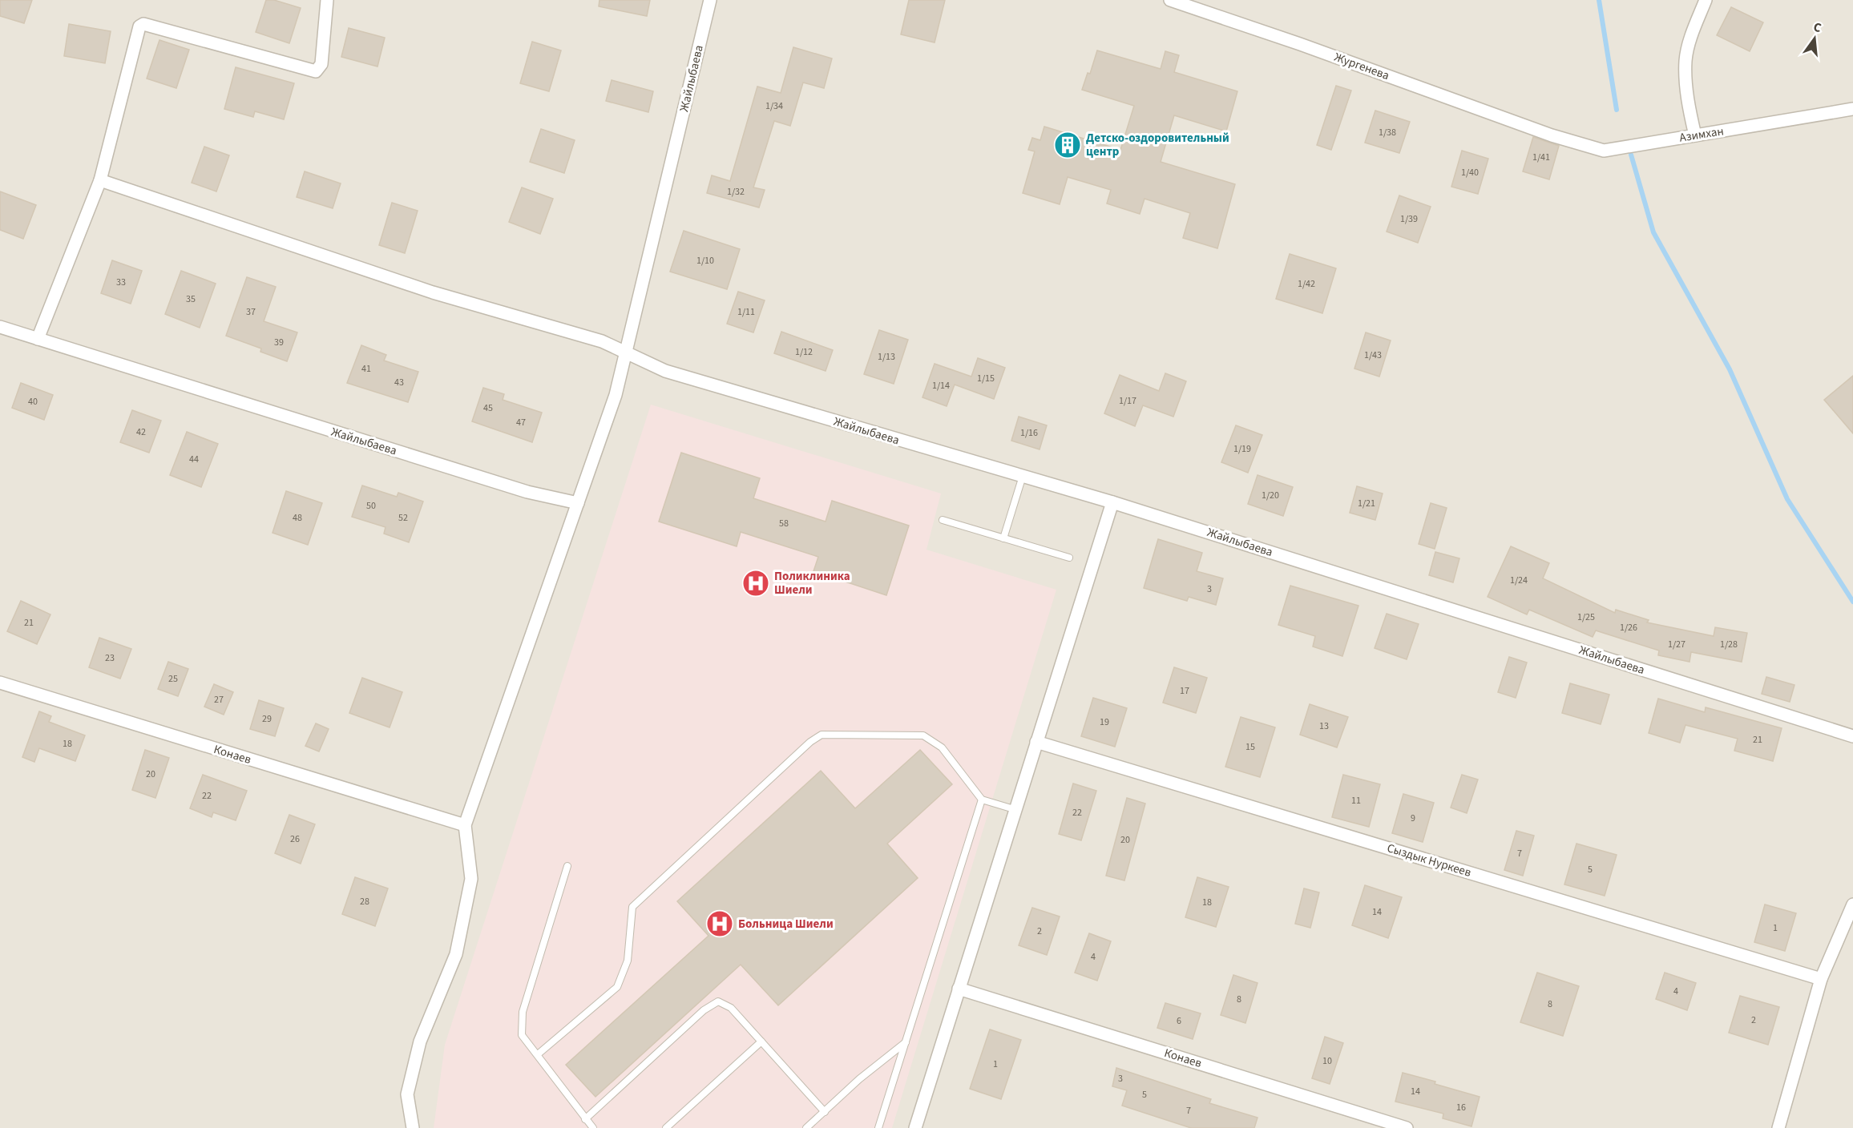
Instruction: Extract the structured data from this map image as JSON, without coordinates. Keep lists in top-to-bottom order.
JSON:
{
  "streets": {
    "street": [
      "Жургенева",
      "Жайлыбаева",
      "Азимхан",
      "Конаев",
      "Сыздык Нуркеев"
    ]
  },
  "crossings": [
    ["Жургенева", "Азимхан"]
  ],
  "places": {
    "building": ["Детско-оздоровительный центр"],
    "hospital": ["Поликлиника Шиели", "Больница Шиели"]
  },
  "house_numbers": [
    "1/34",
    "1/38",
    "1/41",
    "1/40",
    "1/32",
    "1/39",
    "1/10",
    "33",
    "1/42",
    "35",
    "37",
    "1/11",
    "39",
    "1/12",
    "1/43",
    "1/13",
    "41",
    "1/15",
    "43",
    "1/14",
    "1/17",
    "40",
    "45",
    "47",
    "42",
    "1/16",
    "1/19",
    "44",
    "1/20",
    "1/21",
    "50",
    "48",
    "52",
    "58",
    "1/24",
    "3",
    "1/25",
    "21",
    "1/26",
    "1/27",
    "1/28",
    "23",
    "25",
    "17",
    "27",
    "29",
    "19",
    "13",
    "21",
    "18",
    "15",
    "20",
    "22",
    "11",
    "22",
    "9",
    "26",
    "20",
    "7",
    "5",
    "28",
    "18",
    "14",
    "1",
    "2",
    "4",
    "4",
    "8",
    "8",
    "2",
    "6",
    "10",
    "1",
    "3",
    "14",
    "5",
    "16",
    "7"
  ],
  "north": "top"
}
